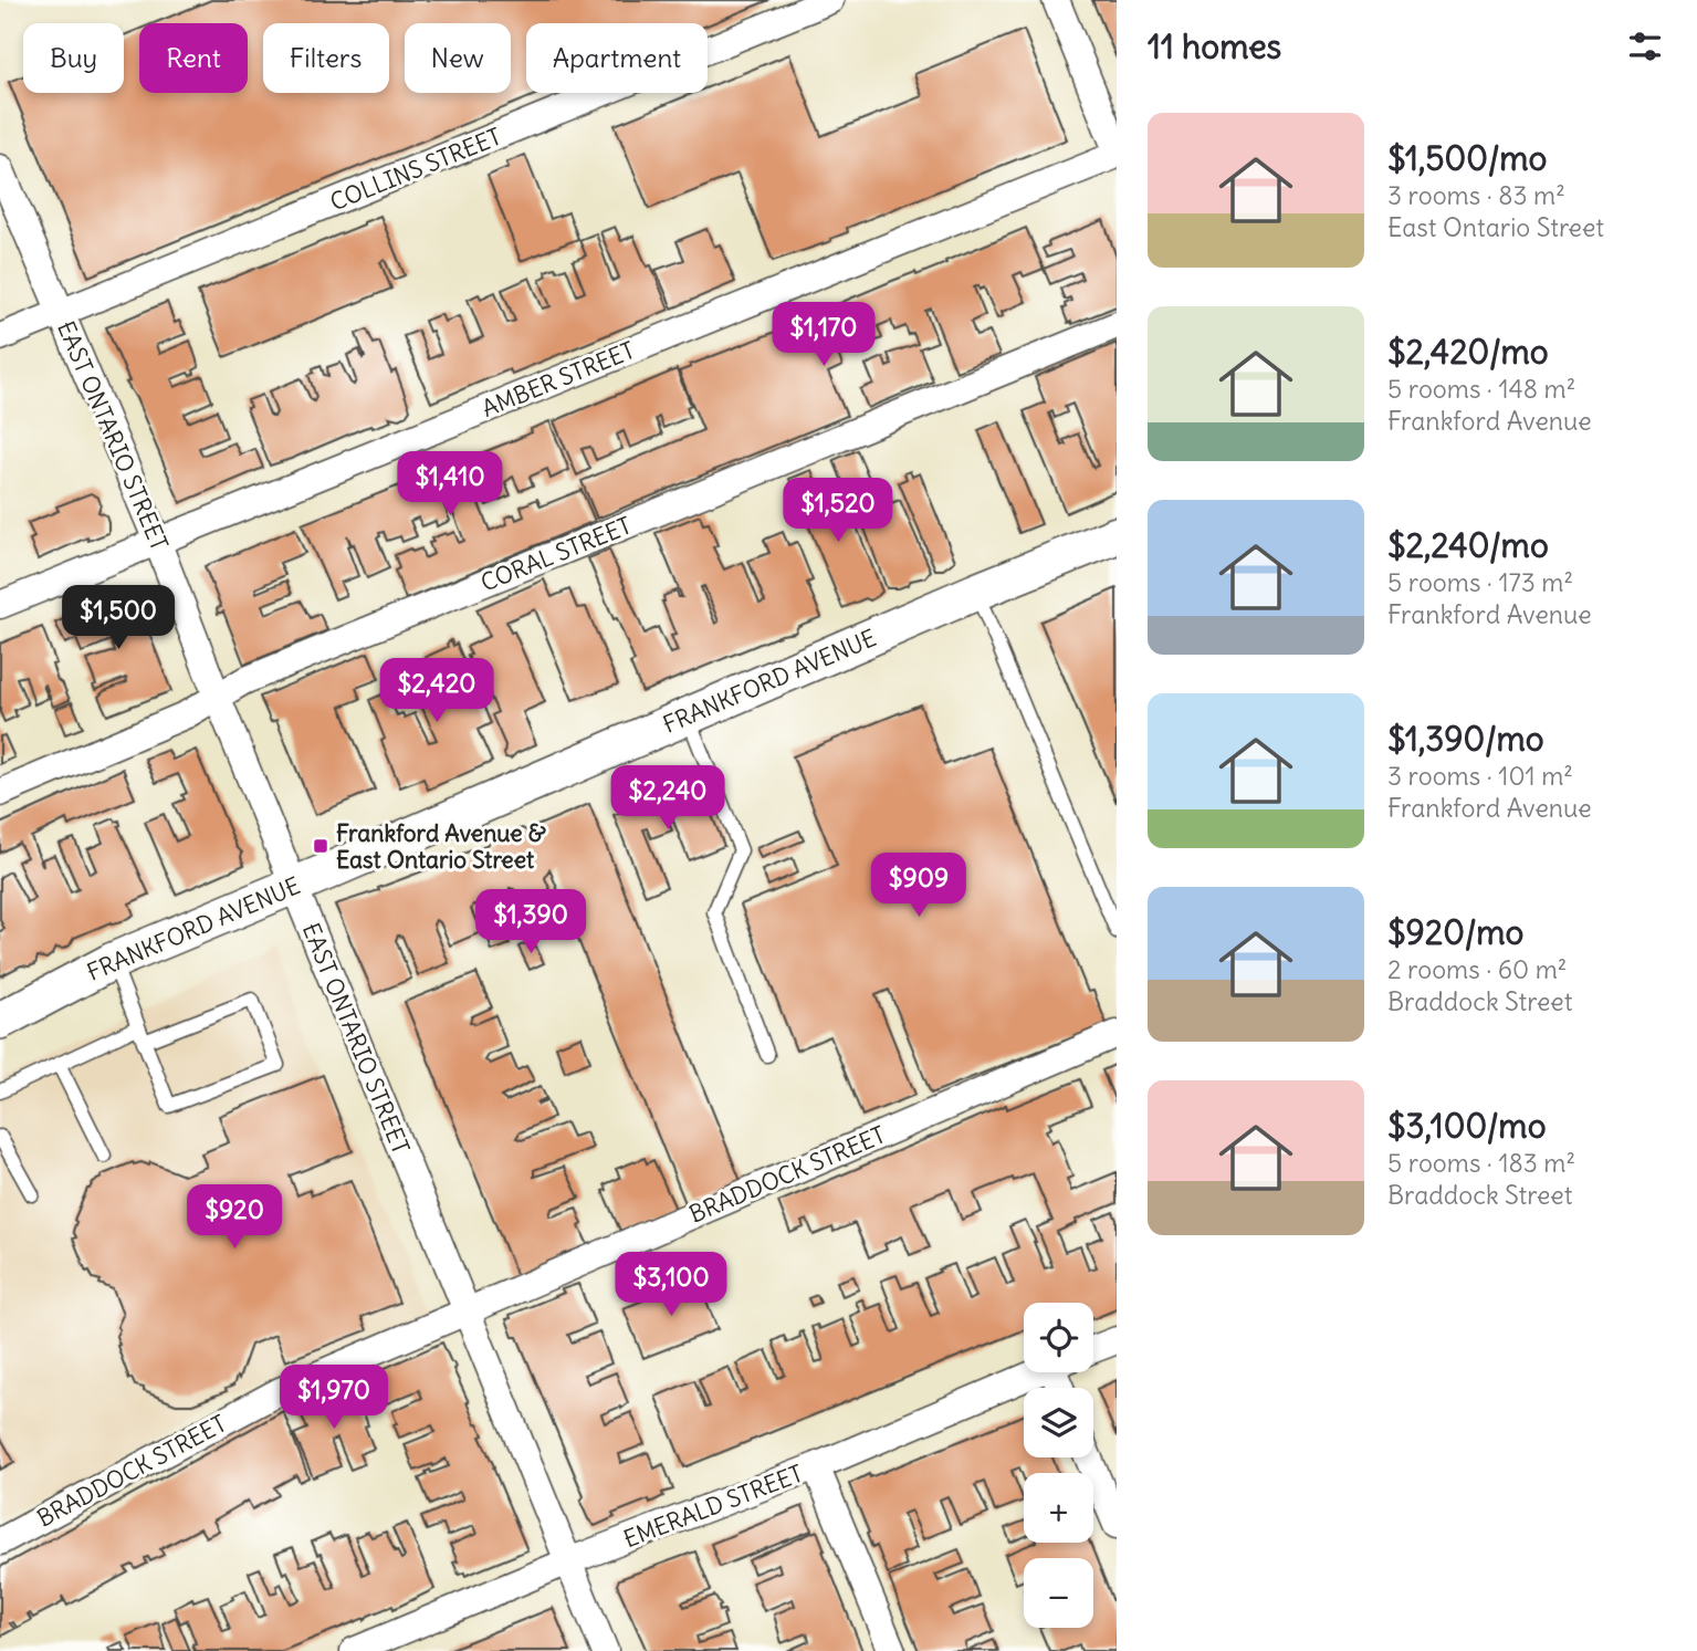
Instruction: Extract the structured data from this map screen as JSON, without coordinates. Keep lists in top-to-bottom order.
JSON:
{
  "streets": {
    "main road": ["FRANKFORD AVENUE"],
    "street": [
      "COLLINS STREET",
      "AMBER STREET",
      "EAST ONTARIO STREET",
      "CORAL STREET",
      "BRADDOCK STREET",
      "EMERALD STREET"
    ]
  },
  "crossings": [
    ["COLLINS STREET", "EAST ONTARIO STREET"],
    ["AMBER STREET", "EAST ONTARIO STREET"],
    ["EAST ONTARIO STREET", "CORAL STREET"],
    ["EAST ONTARIO STREET", "FRANKFORD AVENUE"],
    ["EAST ONTARIO STREET", "BRADDOCK STREET"],
    ["EAST ONTARIO STREET", "EMERALD STREET"]
  ],
  "places": {
    "transit": ["Frankford Avenue & East Ontario Street"]
  },
  "page": {
    "heading": "11 homes",
    "chip": [
      "Buy",
      "Rent",
      "Filters",
      "New",
      "Apartment"
    ],
    "list": [
      {
        "name": "$1,500/mo",
        "note": "3 rooms · 83 m² · East Ontario Street"
      },
      {
        "name": "$2,420/mo",
        "note": "5 rooms · 148 m² · Frankford Avenue"
      },
      {
        "name": "$2,240/mo",
        "note": "5 rooms · 173 m² · Frankford Avenue"
      },
      {
        "name": "$1,390/mo",
        "note": "3 rooms · 101 m² · Frankford Avenue"
      },
      {
        "name": "$920/mo",
        "note": "2 rooms · 60 m² · Braddock Street"
      },
      {
        "name": "$3,100/mo",
        "note": "5 rooms · 183 m² · Braddock Street"
      }
    ],
    "price": [
      "$1,170",
      "$1,410",
      "$1,520",
      "$1,500",
      "$2,420",
      "$2,240",
      "$909",
      "$1,390",
      "$920",
      "$3,100",
      "$1,970"
    ],
    "map_buttons": ["+", "−"]
  }
}
